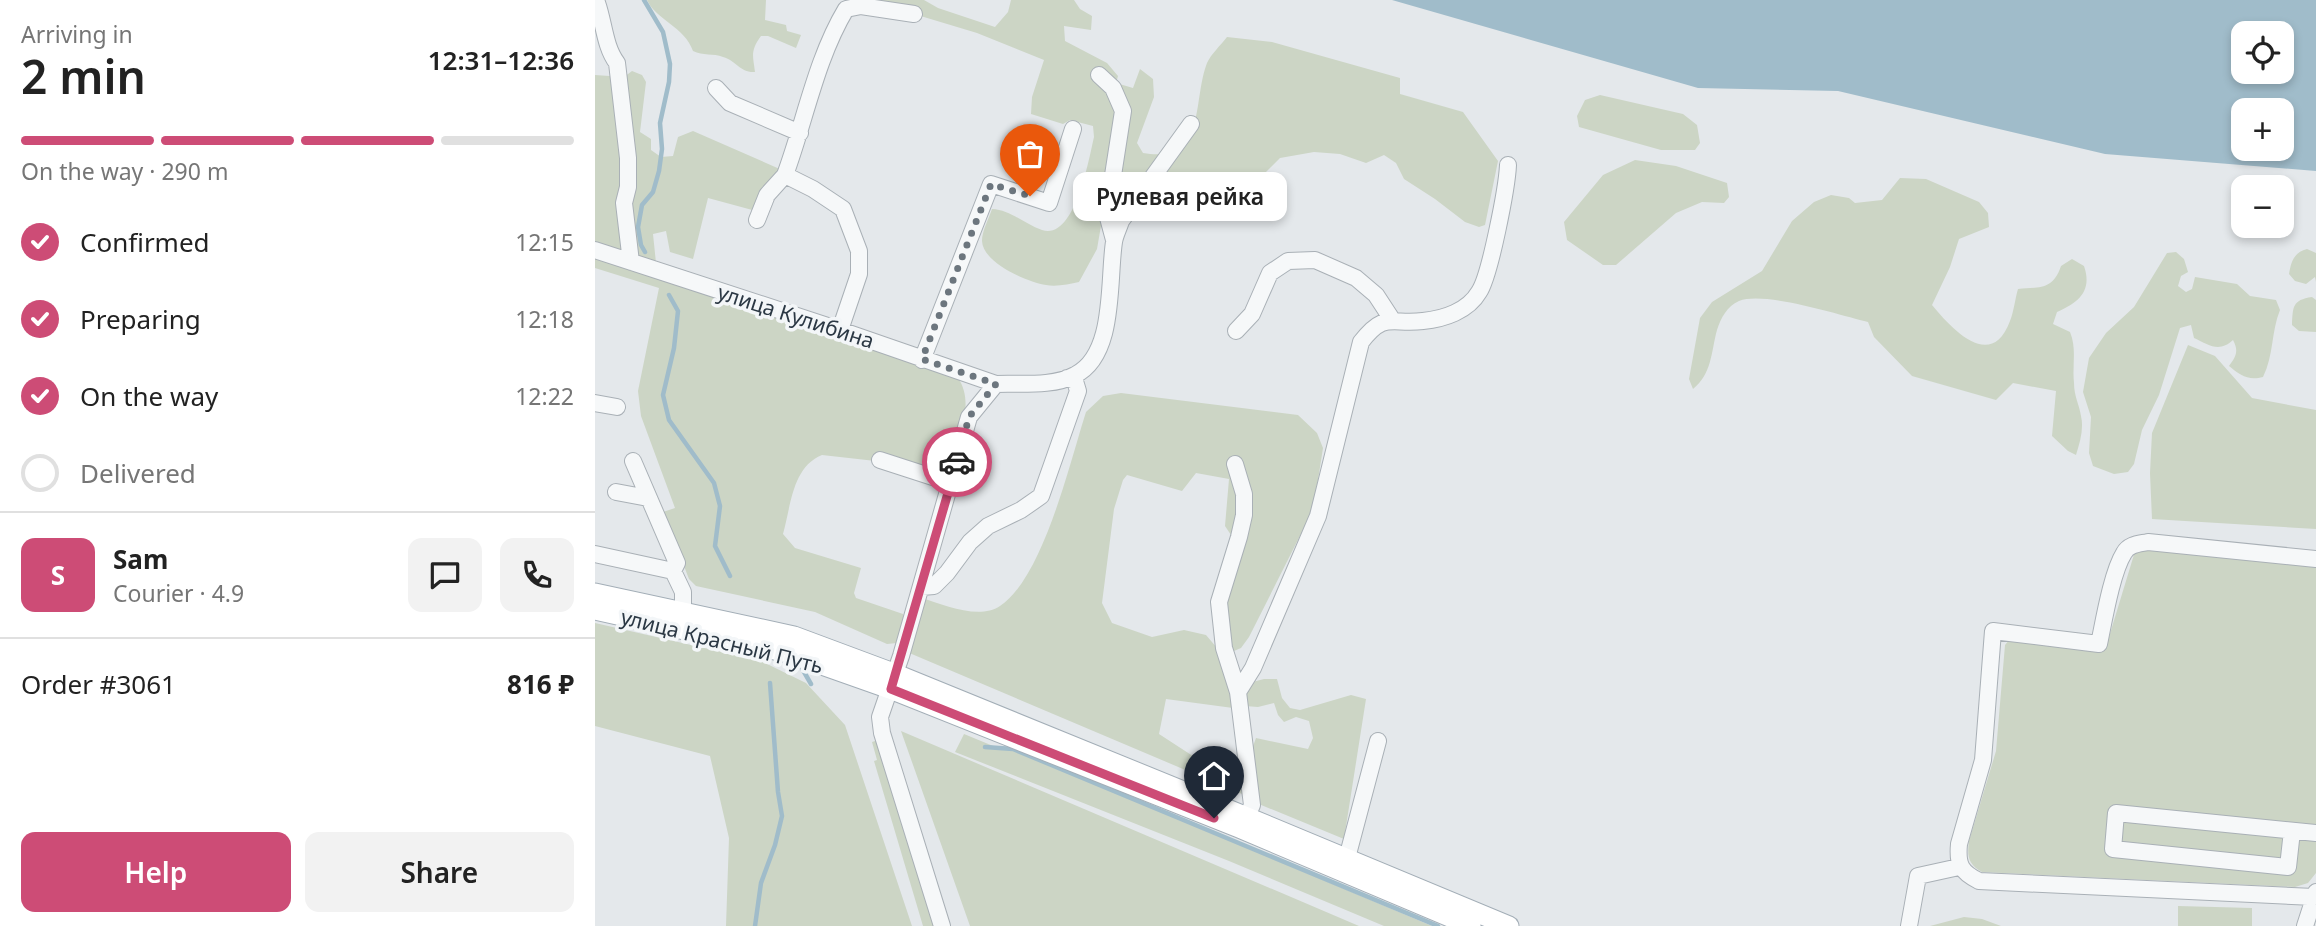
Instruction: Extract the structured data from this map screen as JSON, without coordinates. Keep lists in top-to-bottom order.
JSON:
{
  "streets": {
    "main road": ["улица Красный Путь"],
    "street": ["улица Кулибина"]
  },
  "places": ["Рулевая рейка"],
  "page": {
    "heading": ["2 min", "Arriving in", "12:31–12:36"],
    "panel": [
      "Sam",
      "Courier · 4.9",
      "Order #3061",
      "816 ₽"
    ],
    "map_buttons": ["+", "−"],
    "bar": "On the way · 290 m",
    "bubble": "Рулевая рейка",
    "list": [
      ["Confirmed", "12:15"],
      ["Preparing", "12:18"],
      ["On the way", "12:22"],
      "Delivered"
    ],
    "round": "S",
    "buttons": ["Help", "Share"]
  }
}
